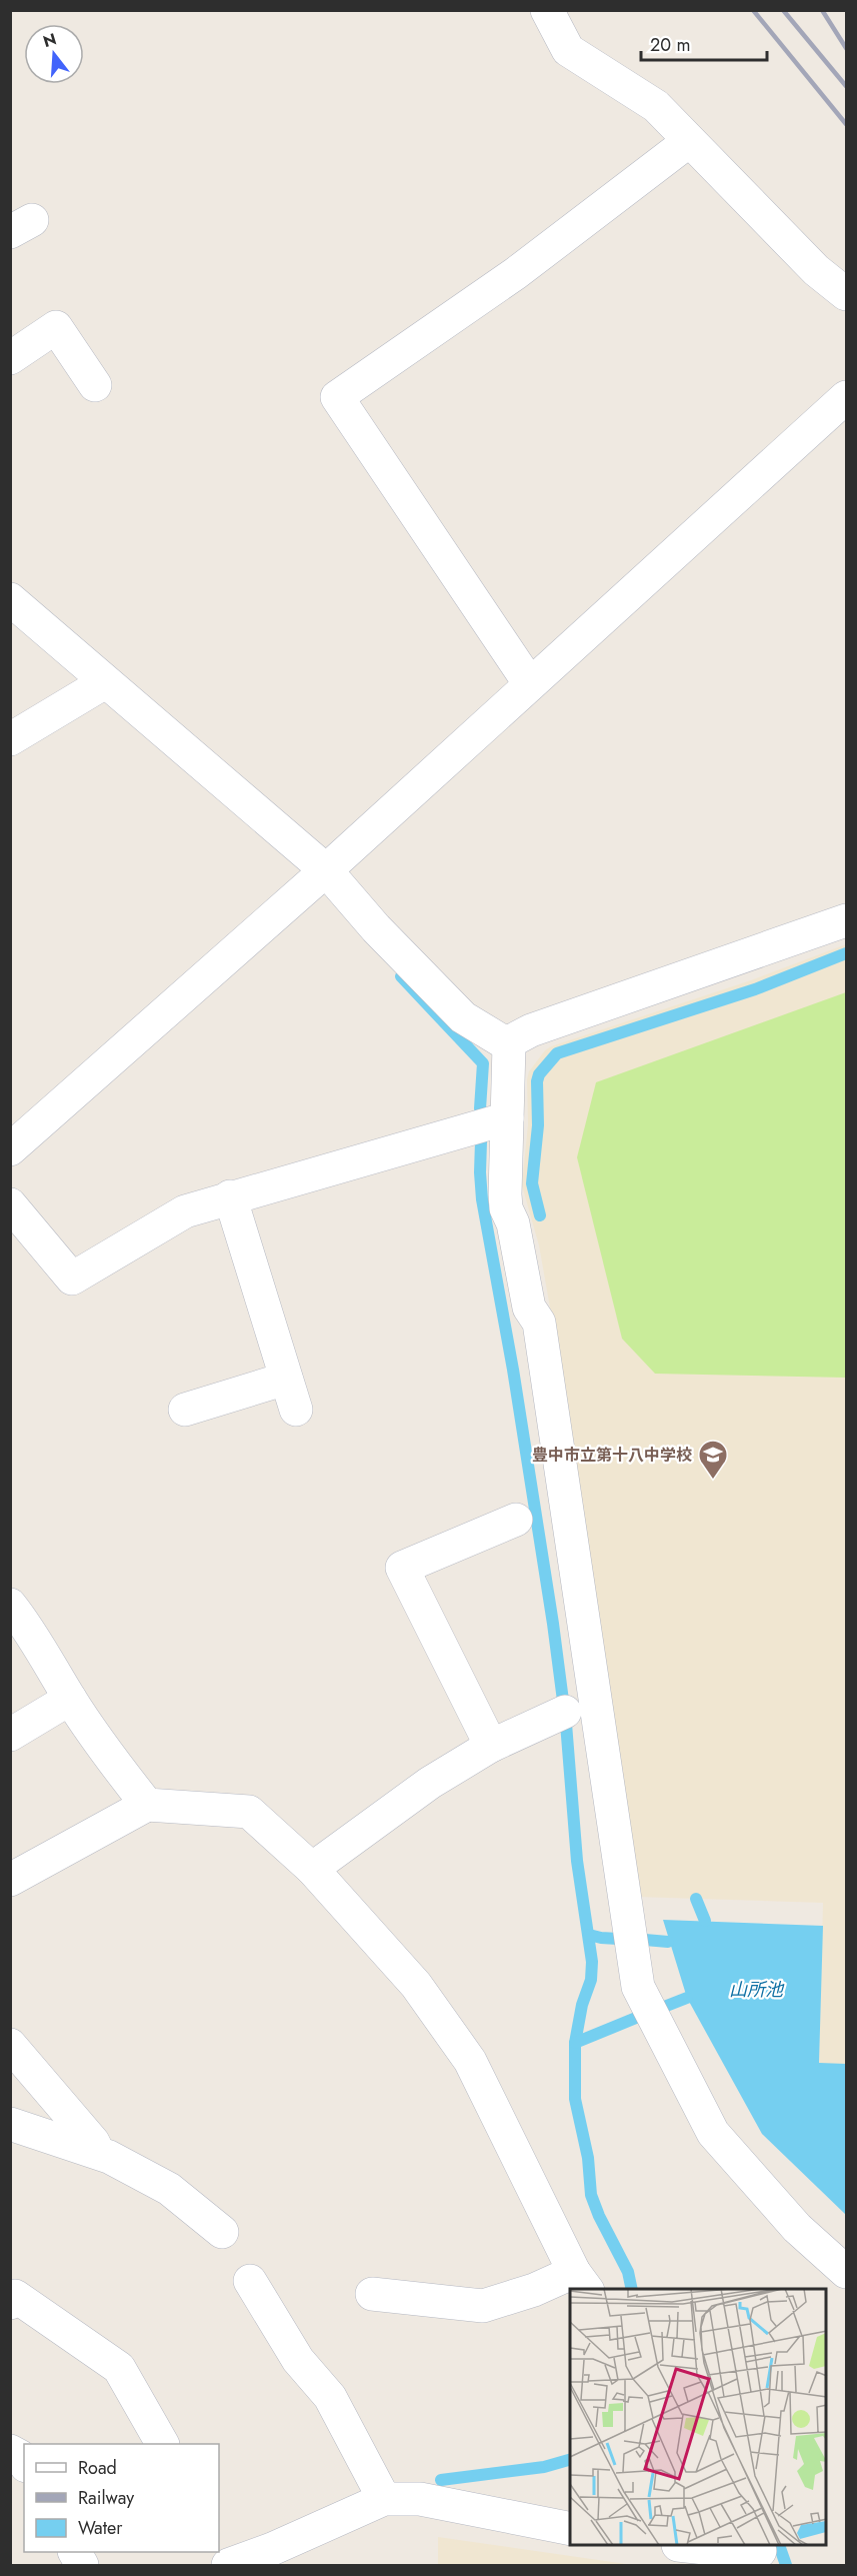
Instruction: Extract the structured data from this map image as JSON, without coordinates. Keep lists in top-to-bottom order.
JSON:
{
  "water": ["山所池"],
  "places": {
    "school or university": ["豊中市立第十八中学校"]
  },
  "legend": ["Road", "Railway", "Water"],
  "scale_bar": "20 m",
  "north": "top"
}
